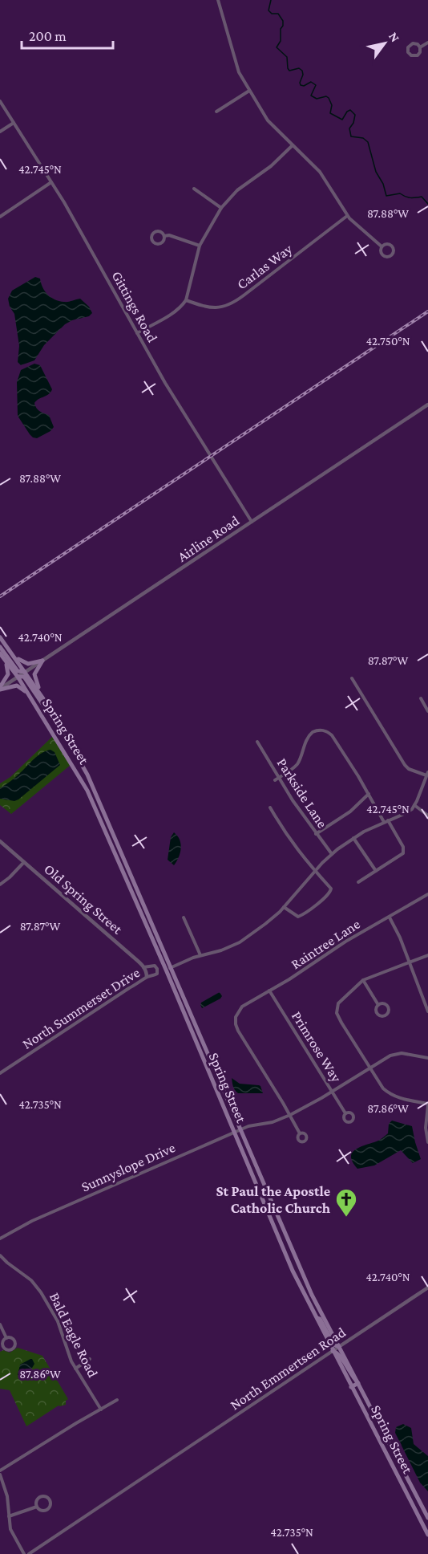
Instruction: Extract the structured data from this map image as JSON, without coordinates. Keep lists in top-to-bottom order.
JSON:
{
  "streets": {
    "main road": ["Spring Street"],
    "street": [
      "Carlas Way",
      "Gittings Road",
      "Airline Road",
      "Parkside Lane",
      "Old Spring Street",
      "Raintree Lane",
      "North Summerset Drive",
      "Primrose Way",
      "Sunnyslope Drive",
      "Bald Eagle Road",
      "North Emmertsen Road"
    ]
  },
  "crossings": [
    ["Gittings Road", "Airline Road"],
    ["Airline Road", "Spring Street"],
    ["Spring Street", "Sunnyslope Drive"],
    ["Spring Street", "North Emmertsen Road"],
    ["Old Spring Street", "North Summerset Drive"],
    ["Raintree Lane", "Primrose Way"],
    ["Raintree Lane", "Sunnyslope Drive"],
    ["Primrose Way", "Sunnyslope Drive"]
  ],
  "places": {
    "church": ["St Paul the Apostle Catholic Church"]
  },
  "scale_bar": "200 m",
  "north": "top right",
  "coordinates": [
    "42.745°N",
    "87.88°W",
    "42.750°N",
    "42.740°N",
    "87.87°W",
    "42.735°N",
    "87.86°W"
  ]
}
